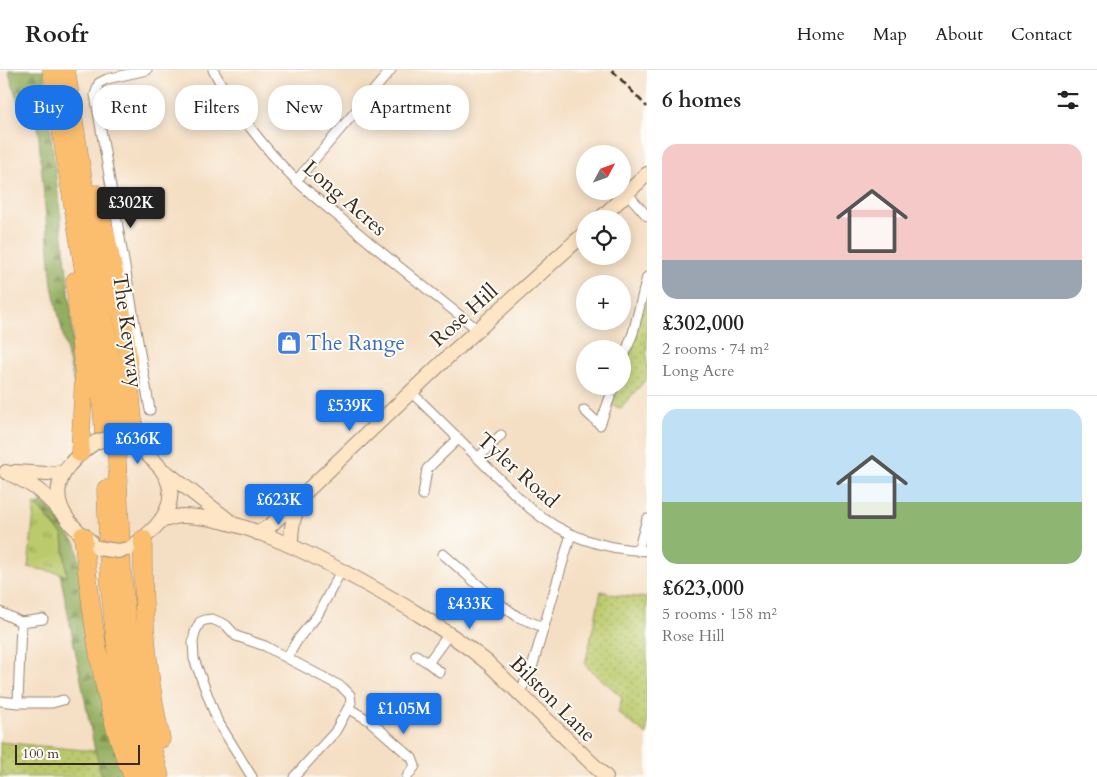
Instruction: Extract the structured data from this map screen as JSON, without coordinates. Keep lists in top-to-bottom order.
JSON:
{
  "streets": {
    "highway": ["The Keyway"],
    "main road": ["Rose Hill", "Bilston Lane"],
    "street": ["Long Acres", "Tyler Road"]
  },
  "crossings": [
    ["Long Acres", "Rose Hill"],
    ["Rose Hill", "Tyler Road"],
    ["Rose Hill", "Bilston Lane"]
  ],
  "places": {
    "shop": ["The Range"]
  },
  "scale_bar": "100 m",
  "north": "top right",
  "page": {
    "header": "Roofr",
    "nav": [
      "Home",
      "Map",
      "About",
      "Contact"
    ],
    "heading": "6 homes",
    "chip": [
      "Buy",
      "Rent",
      "Filters",
      "New",
      "Apartment"
    ],
    "list": [
      {
        "name": "£302,000",
        "note": "2 rooms · 74 m² · Long Acre"
      },
      {
        "name": "£623,000",
        "note": "5 rooms · 158 m² · Rose Hill"
      }
    ],
    "map_buttons": ["+", "−"],
    "price": [
      "£302K",
      "£539K",
      "£636K",
      "£623K",
      "£433K",
      "£1.05M"
    ],
    "scale": "100 m"
  }
}
